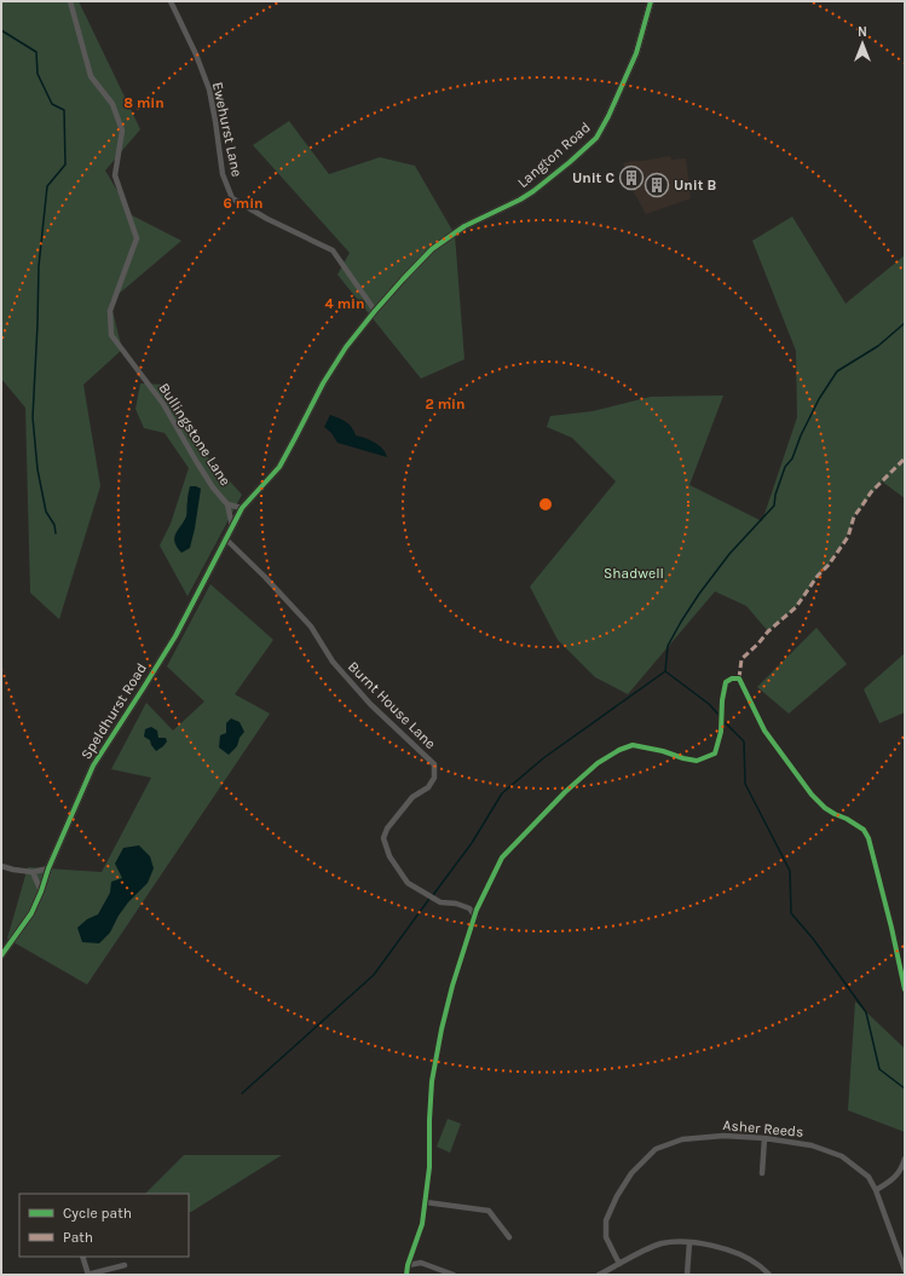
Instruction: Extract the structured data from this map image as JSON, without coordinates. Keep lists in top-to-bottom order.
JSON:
{
  "streets": {
    "street": [
      "Ewehurst Lane",
      "Langton Road",
      "Bullingstone Lane",
      "Burnt House Lane",
      "Speldhurst Road",
      "Asher Reeds"
    ]
  },
  "crossings": [
    ["Ewehurst Lane", "Langton Road"],
    ["Langton Road", "Bullingstone Lane"],
    ["Langton Road", "Speldhurst Road"],
    ["Bullingstone Lane", "Speldhurst Road"],
    ["Burnt House Lane", "Speldhurst Road"]
  ],
  "parks": ["Shadwell"],
  "places": {
    "building": ["Unit C", "Unit B"]
  },
  "legend": ["Cycle path", "Path"],
  "north": "top",
  "rings": [
    "8 min",
    "6 min",
    "4 min",
    "2 min"
  ]
}
